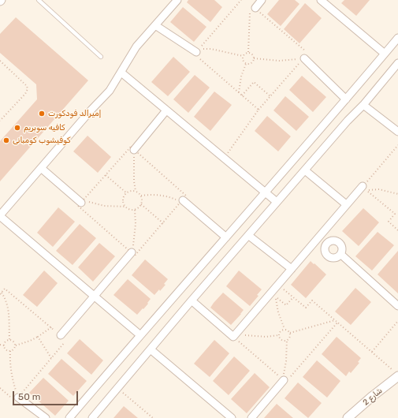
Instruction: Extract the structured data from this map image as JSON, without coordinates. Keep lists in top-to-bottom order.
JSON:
{
  "streets": {
    "street": ["شارع 2"]
  },
  "places": ["إميرالد فودكورت", "كافيه سوبريم", "كوفيشوب كومبانى"],
  "scale_bar": "50 m"
}
